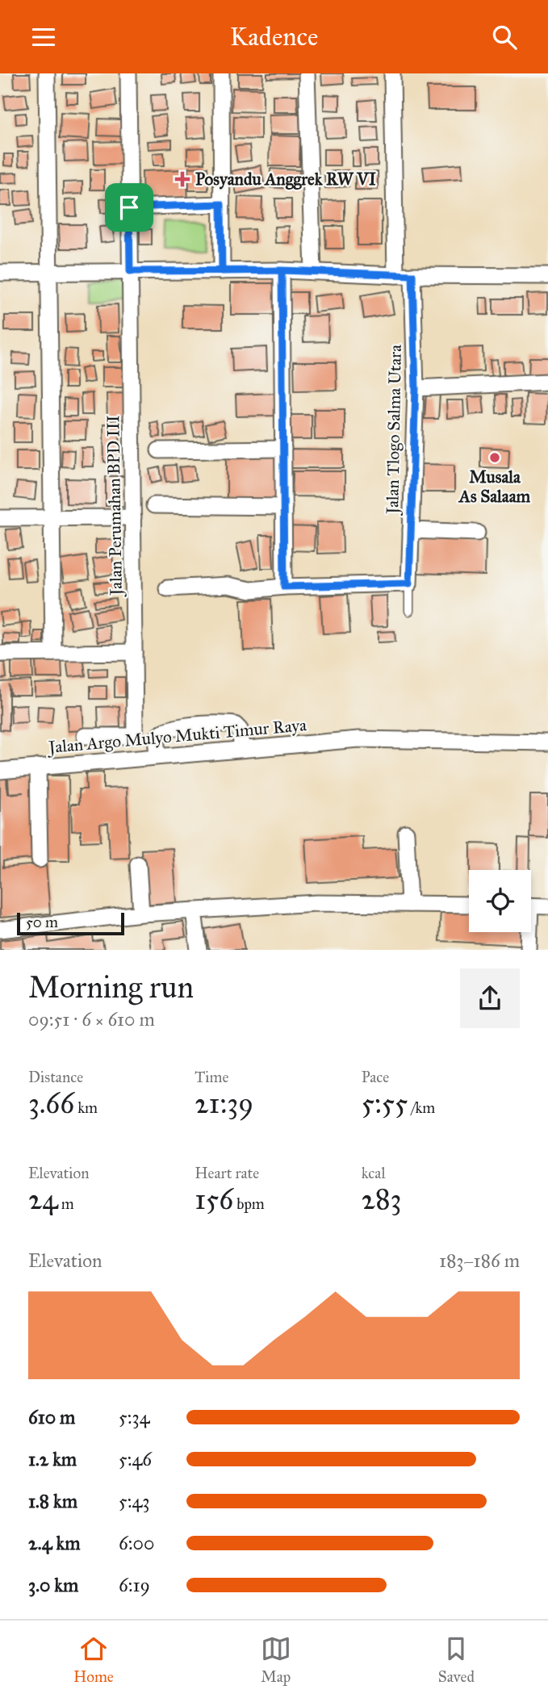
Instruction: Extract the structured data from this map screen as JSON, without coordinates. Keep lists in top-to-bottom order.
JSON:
{
  "streets": {
    "street": ["Jalan Tlogo Salma Utara", "Jalan Perumahan BPD III", "Jalan Argo Mulyo Mukti Timur Raya"]
  },
  "places": {
    "health": ["Posyandu Anggrek RW VI"],
    "other": ["Musala As Salaam"]
  },
  "scale_bar": "50 m",
  "page": {
    "header": "Kadence",
    "scale": "50 m",
    "heading": ["Morning run", "09:51 · 6 × 610 m"],
    "stats": [
      ["Distance", "3.66 km"],
      ["Time", "21:39"],
      ["Pace", "5:55 /km"],
      ["Elevation", "24 m"],
      ["Heart rate", "156 bpm"],
      ["kcal", "283"]
    ],
    "chart": ["Elevation", "183–186 m"],
    "list": [
      {
        "name": "610 m",
        "note": "5:34"
      },
      {
        "name": "1.2 km",
        "note": "5:46"
      },
      {
        "name": "1.8 km",
        "note": "5:43"
      },
      {
        "name": "2.4 km",
        "note": "6:00"
      },
      {
        "name": "3.0 km",
        "note": "6:19"
      }
    ],
    "tabs": ["Home", "Map", "Saved"]
  }
}
